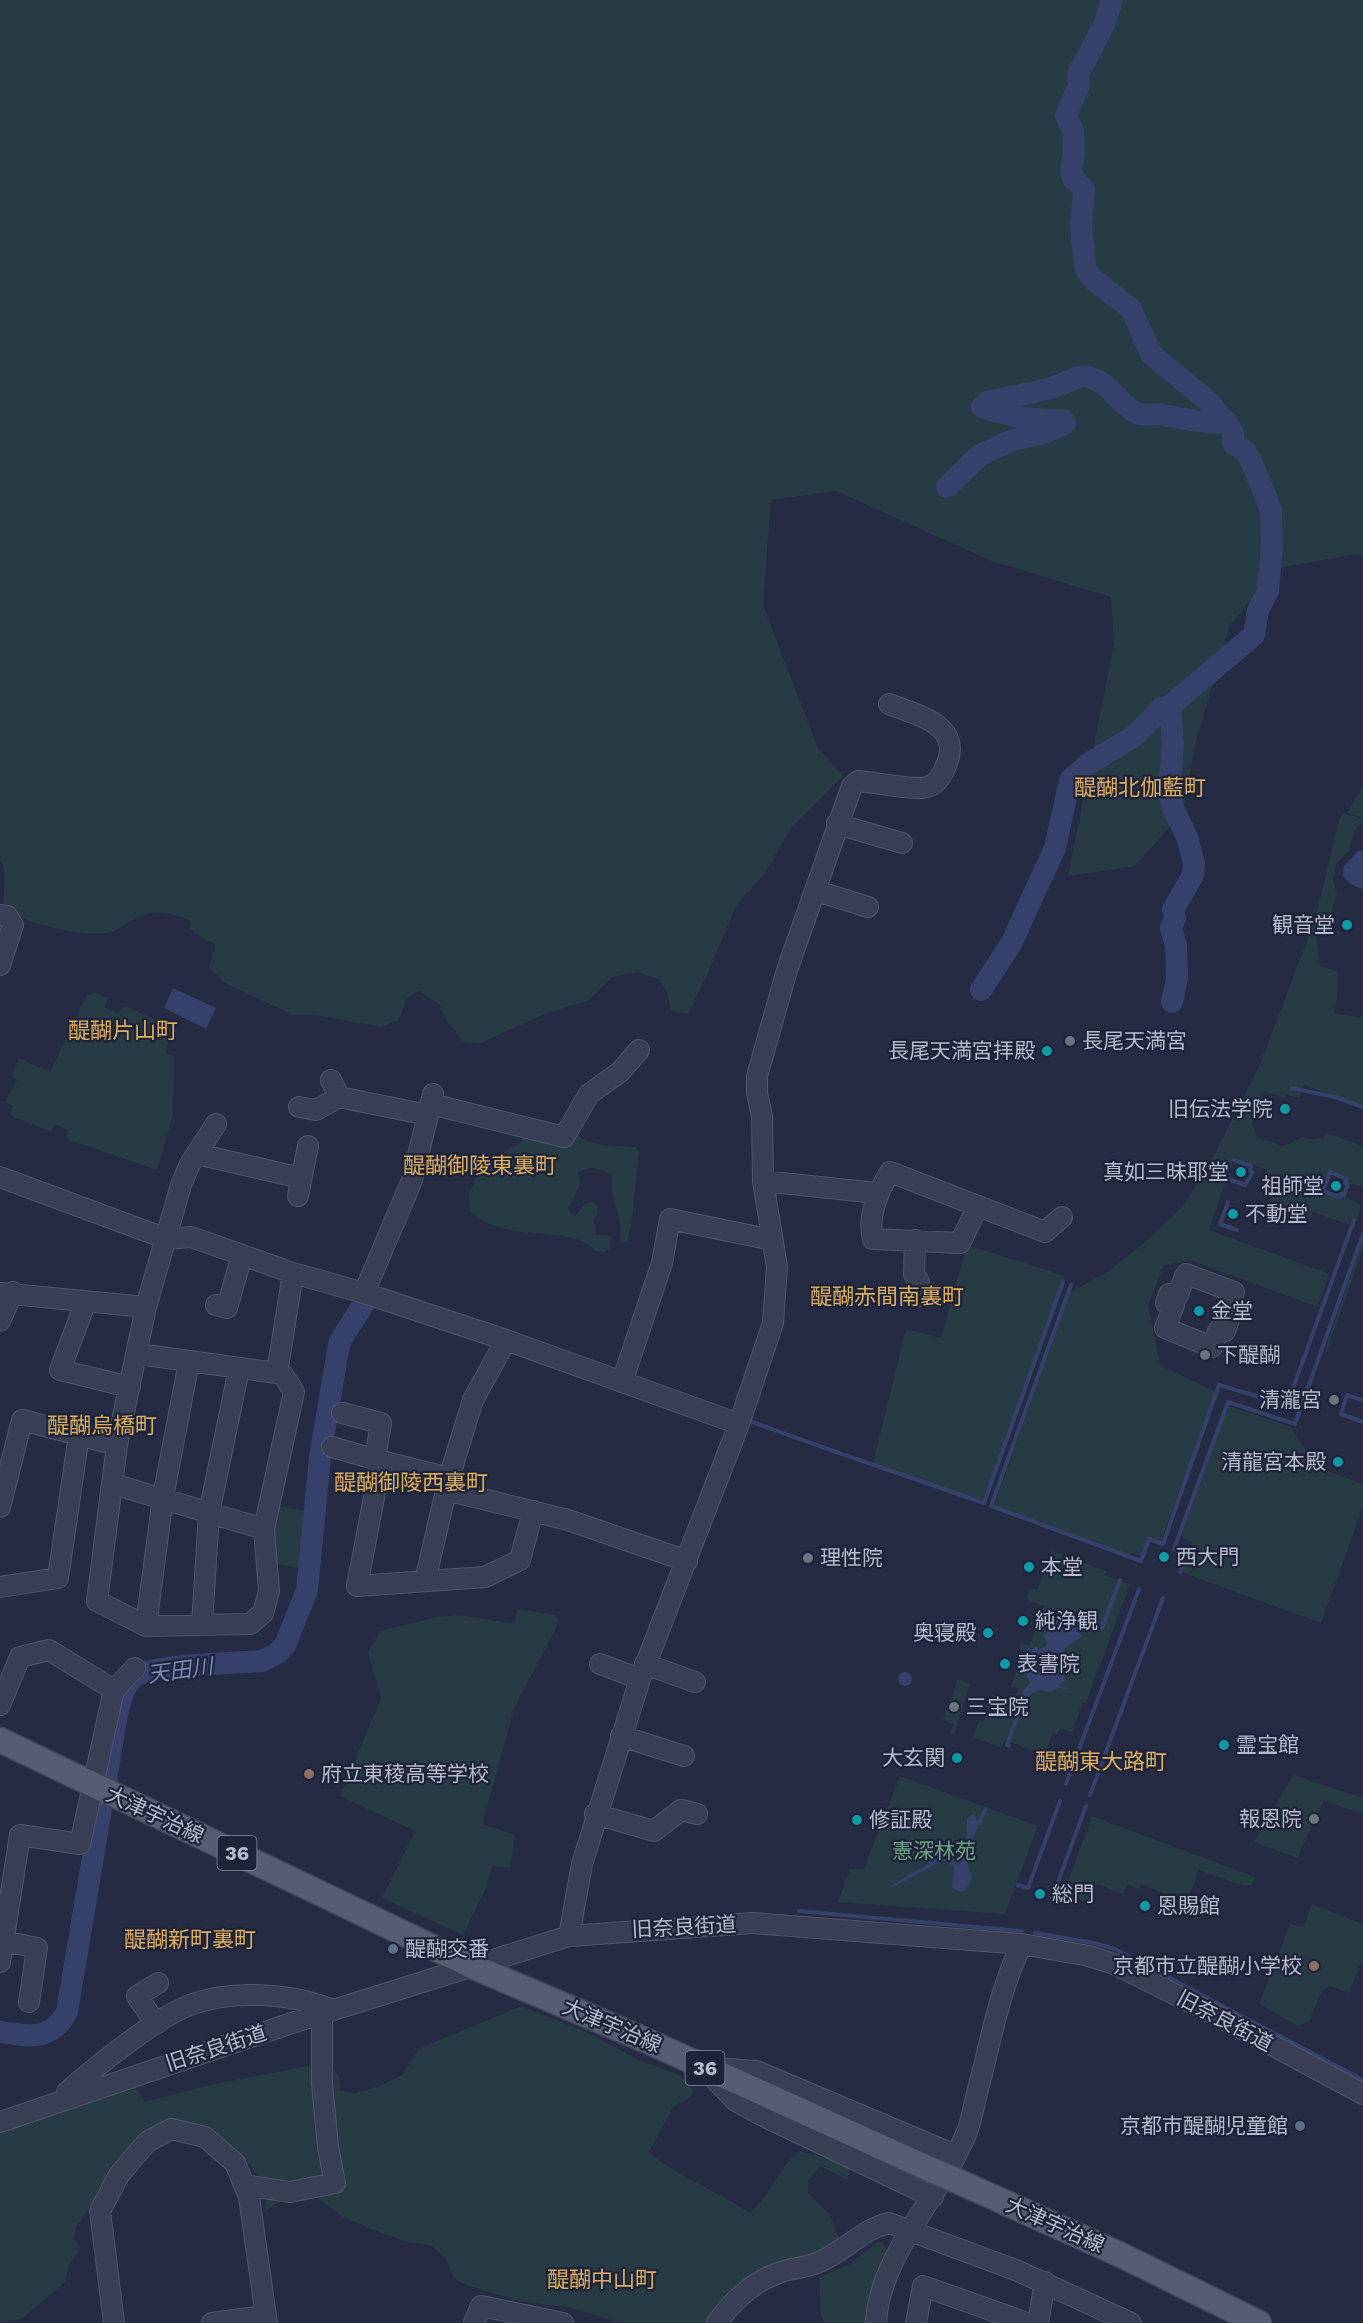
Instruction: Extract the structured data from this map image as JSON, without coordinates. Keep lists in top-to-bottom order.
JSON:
{
  "streets": {
    "main road": ["大津宇治線", "36"],
    "street": ["旧奈良街道"]
  },
  "crossings": [
    ["大津宇治線", "旧奈良街道"]
  ],
  "districts": [
    "醍醐北伽藍町",
    "醍醐片山町",
    "醍醐御陵東裏町",
    "醍醐赤間南裏町",
    "醍醐烏橋町",
    "醍醐御陵西裏町",
    "醍醐東大路町",
    "醍醐新町裏町",
    "醍醐中山町"
  ],
  "water": ["天田川"],
  "parks": ["憲深林苑"],
  "places": [
    "観音堂",
    "長尾天満宮",
    "長尾天満宮拝殿",
    "旧伝法学院",
    "真如三昧耶堂",
    "祖師堂",
    "不動堂",
    "金堂",
    "下醍醐",
    "清瀧宮",
    "清龍宮本殿",
    "西大門",
    "理性院",
    "本堂",
    "純浄観",
    "奥寝殿",
    "表書院",
    "三宝院",
    "霊宝館",
    "大玄関",
    "府立東稜高等学校",
    "報恩院",
    "修証殿",
    "総門",
    "恩賜館",
    "醍醐交番",
    "京都市立醍醐小学校",
    "京都市醍醐児童館"
  ]
}
